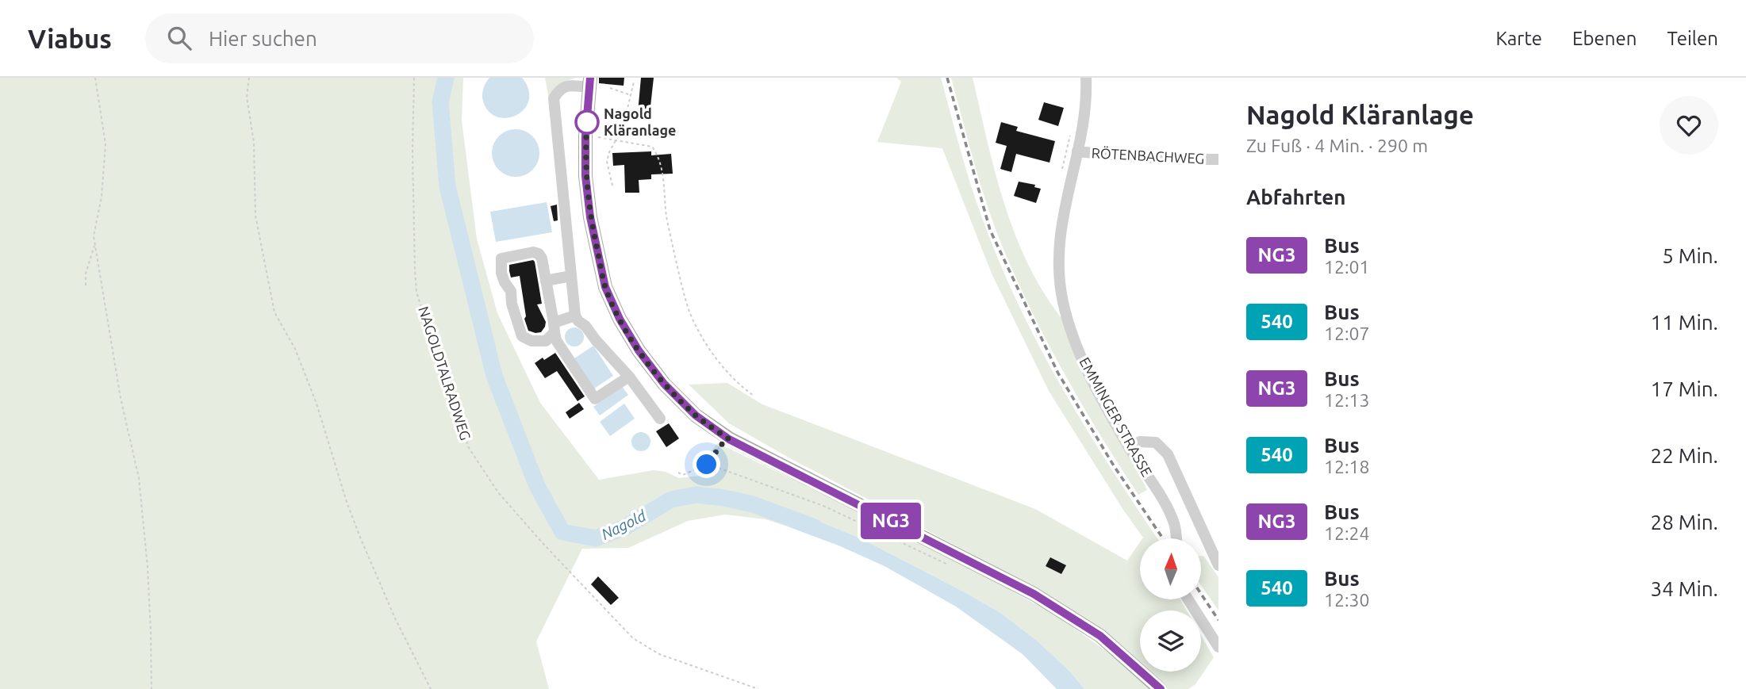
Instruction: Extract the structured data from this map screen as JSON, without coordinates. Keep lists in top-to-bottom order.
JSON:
{
  "streets": {
    "street": ["RÖTENBACHWEG", "EMMINGER STRASSE"],
    "path": ["NAGOLDTALRADWEG"]
  },
  "crossings": [
    ["RÖTENBACHWEG", "EMMINGER STRASSE"]
  ],
  "water": ["Nagold"],
  "places": ["Nagold Kläranlage"],
  "lines": ["bus line NG3"],
  "north": "top",
  "page": {
    "header": "Viabus",
    "search": "Hier suchen",
    "nav": ["Karte", "Ebenen", "Teilen"],
    "on_map": "NG3",
    "heading": [
      ["Nagold Kläranlage", "Zu Fuß · 4 Min. · 290 m"],
      "Abfahrten"
    ],
    "list": [
      {
        "mark": "NG3",
        "name": "Bus",
        "note": "12:01",
        "value": "5 Min."
      },
      {
        "mark": "540",
        "name": "Bus",
        "note": "12:07",
        "value": "11 Min."
      },
      {
        "mark": "NG3",
        "name": "Bus",
        "note": "12:13",
        "value": "17 Min."
      },
      {
        "mark": "540",
        "name": "Bus",
        "note": "12:18",
        "value": "22 Min."
      },
      {
        "mark": "NG3",
        "name": "Bus",
        "note": "12:24",
        "value": "28 Min."
      },
      {
        "mark": "540",
        "name": "Bus",
        "note": "12:30",
        "value": "34 Min."
      }
    ]
  }
}
